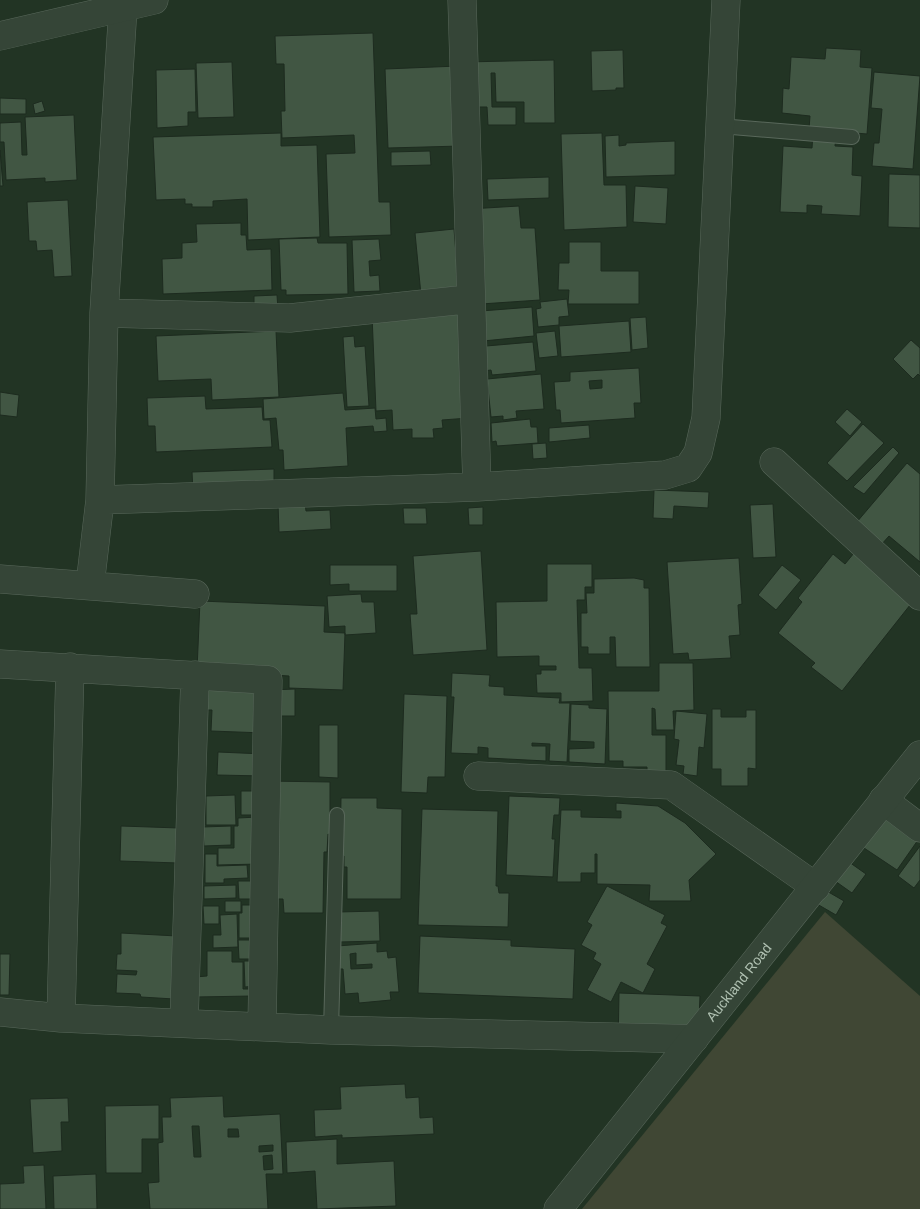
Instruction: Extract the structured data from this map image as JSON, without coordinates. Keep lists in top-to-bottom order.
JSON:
{
  "streets": {
    "street": ["Auckland Road"]
  }
}
